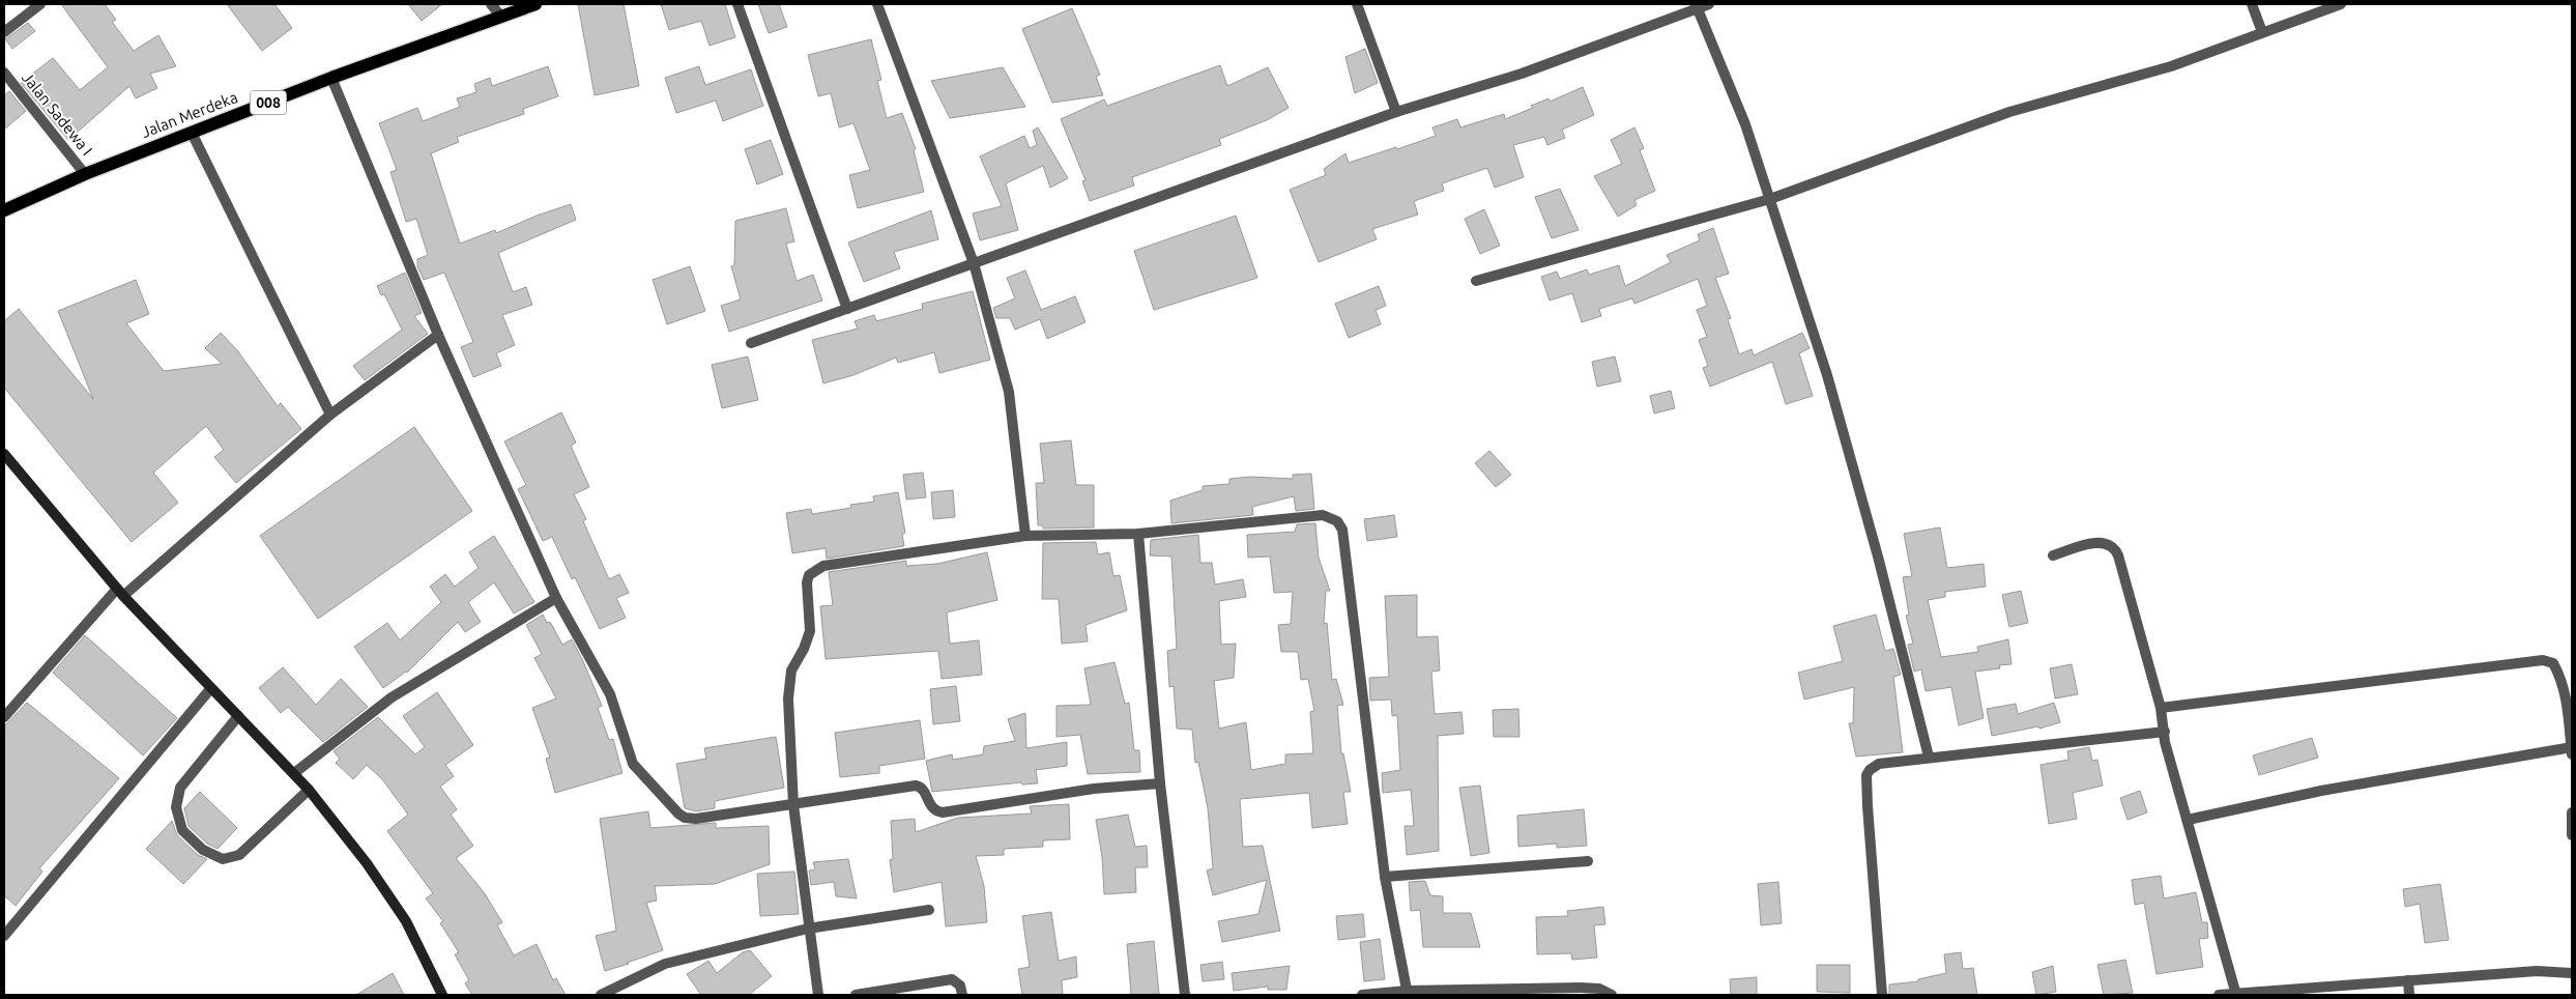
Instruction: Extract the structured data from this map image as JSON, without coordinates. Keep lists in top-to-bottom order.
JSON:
{
  "streets": {
    "main road": ["008", "Jalan Merdeka"],
    "street": ["Jalan Sadewa I"]
  },
  "crossings": [
    ["Jalan Sadewa I", "Jalan Merdeka"]
  ]
}
